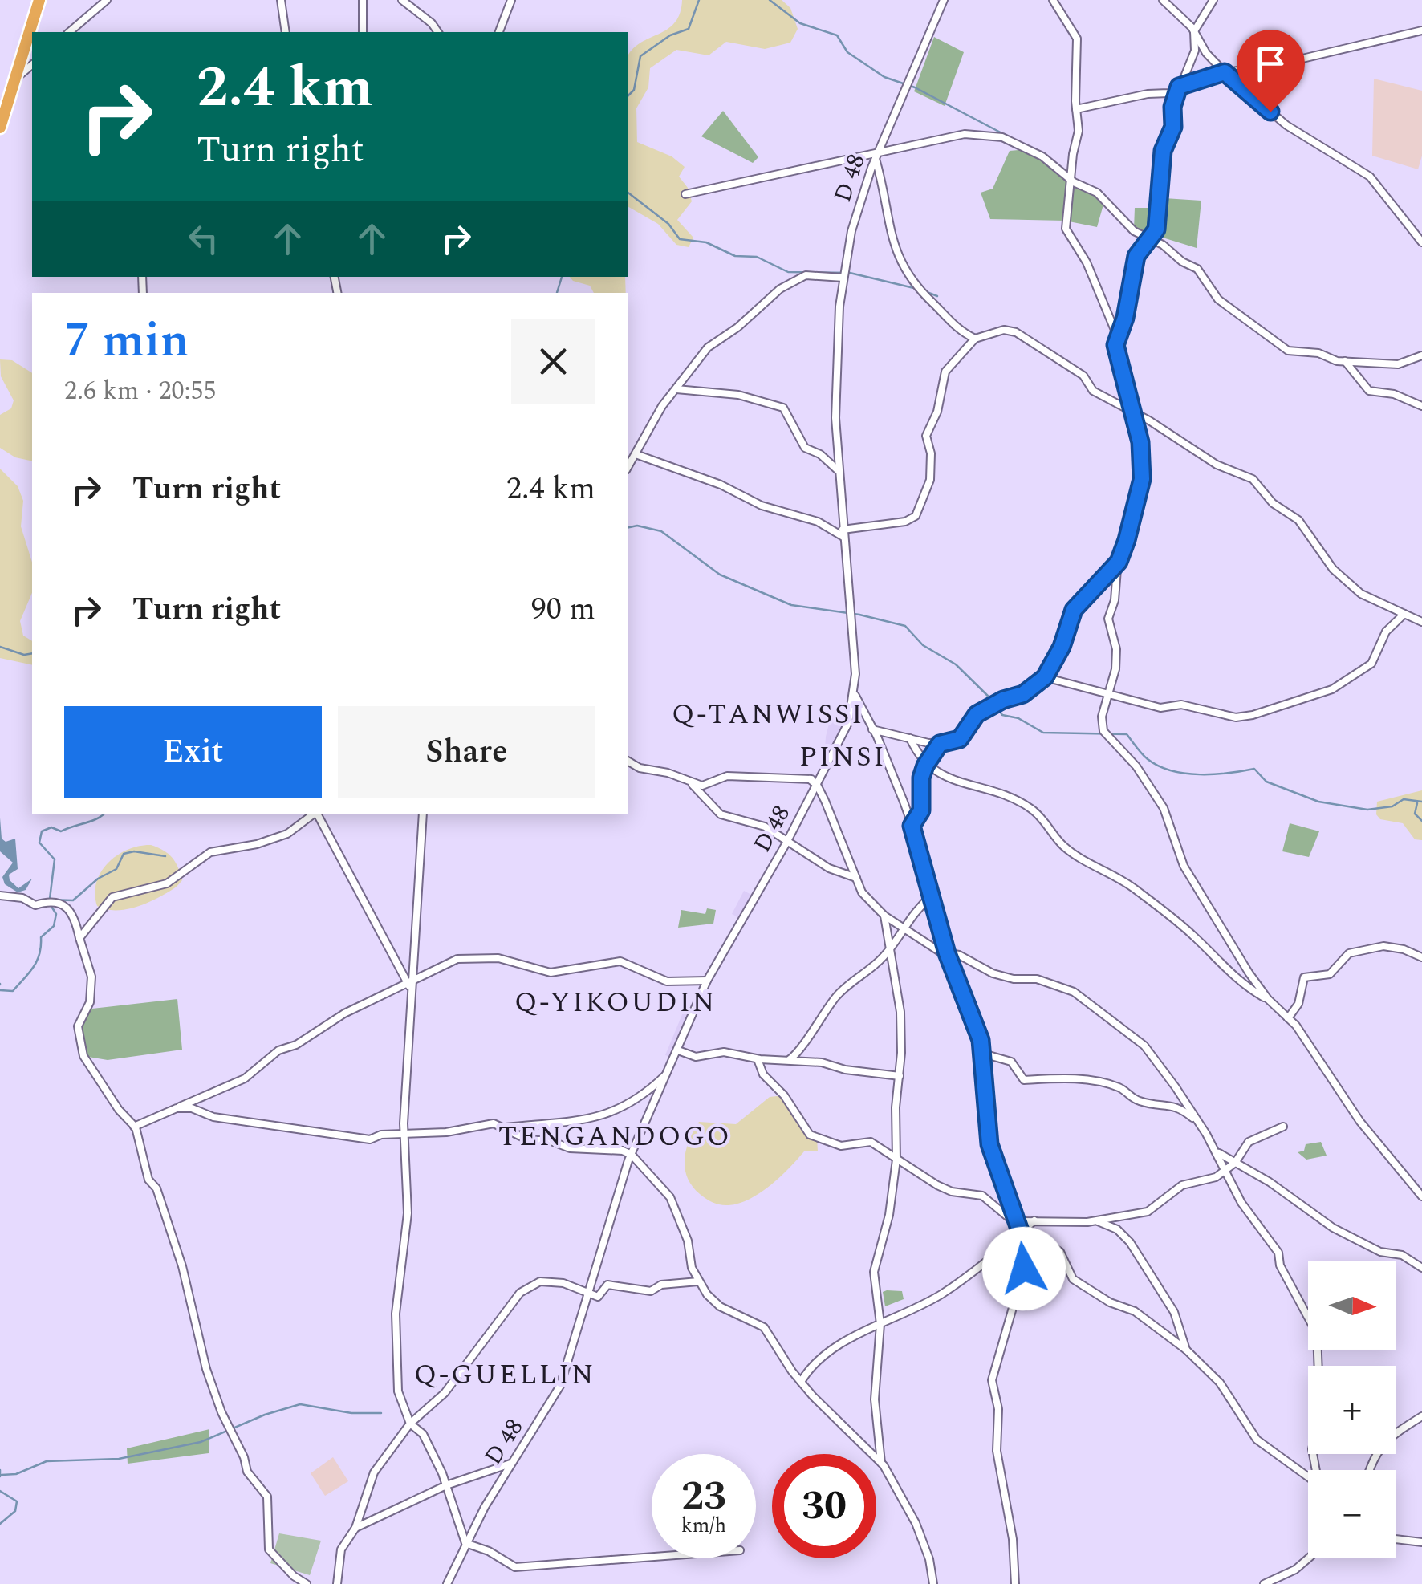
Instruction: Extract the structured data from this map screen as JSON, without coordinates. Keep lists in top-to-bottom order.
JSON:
{
  "streets": {
    "street": ["D 48"]
  },
  "districts": [
    "Q-TANWISSI",
    "PINSI",
    "Q-YIKOUDIN",
    "TENGANDOGO",
    "Q-GUELLIN"
  ],
  "north": "right",
  "page": {
    "turn": ["2.4 km", "Turn right"],
    "heading": ["7 min", "2.6 km · 20:55"],
    "list": [
      {
        "name": "Turn right",
        "value": "2.4 km"
      },
      {
        "name": "Turn right",
        "value": "90 m"
      }
    ],
    "buttons": ["Exit", "Share"],
    "map_buttons": ["+", "−"],
    "speed": "23 km/h",
    "limit": "30"
  }
}
